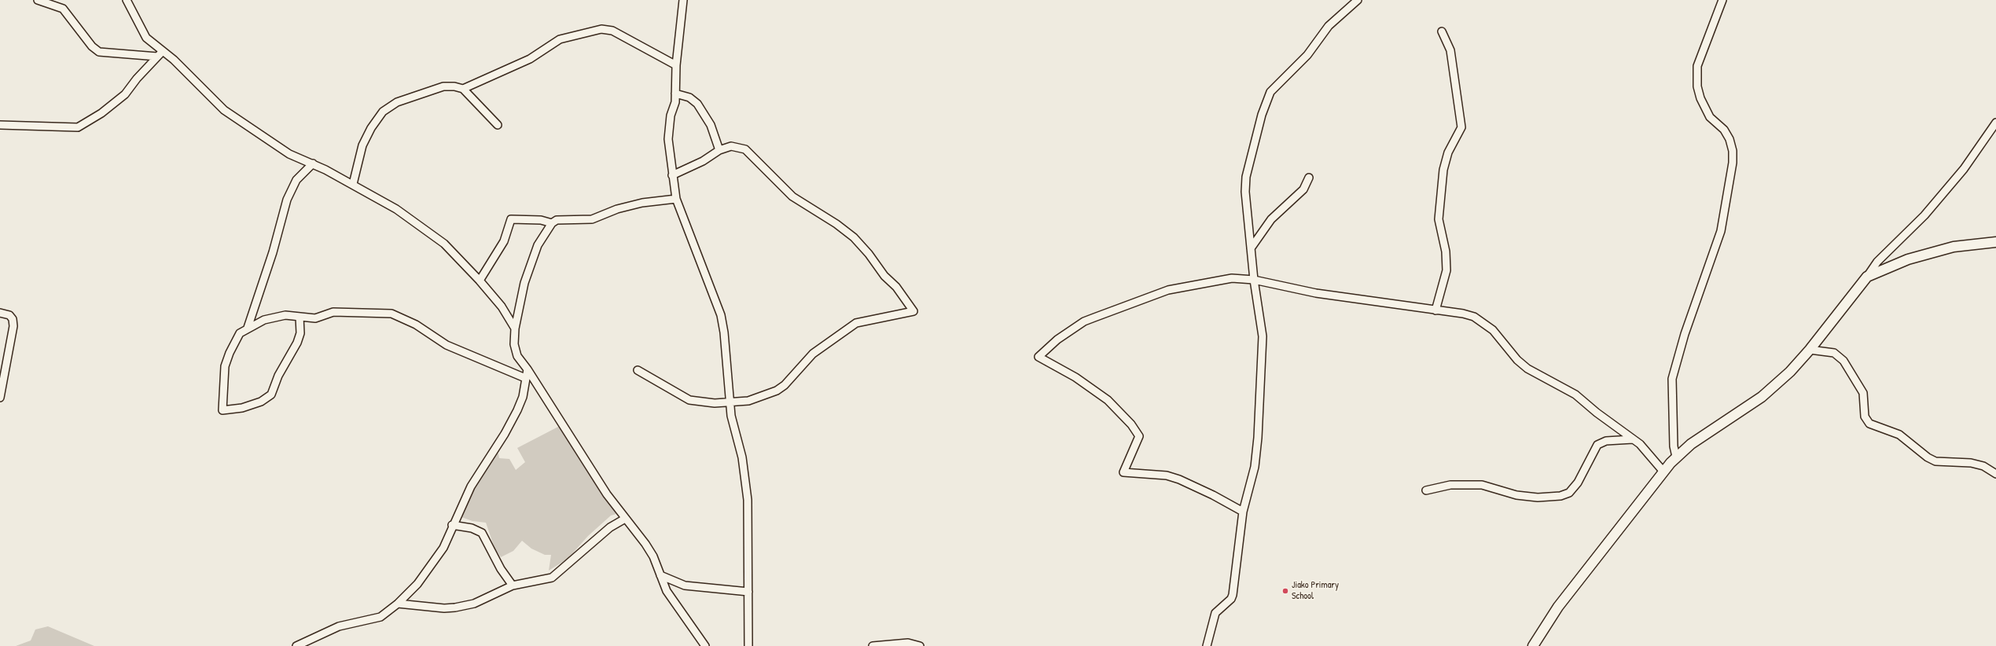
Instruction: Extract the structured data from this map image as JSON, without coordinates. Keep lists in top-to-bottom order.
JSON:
{
  "places": ["Jiako Primary School"]
}
